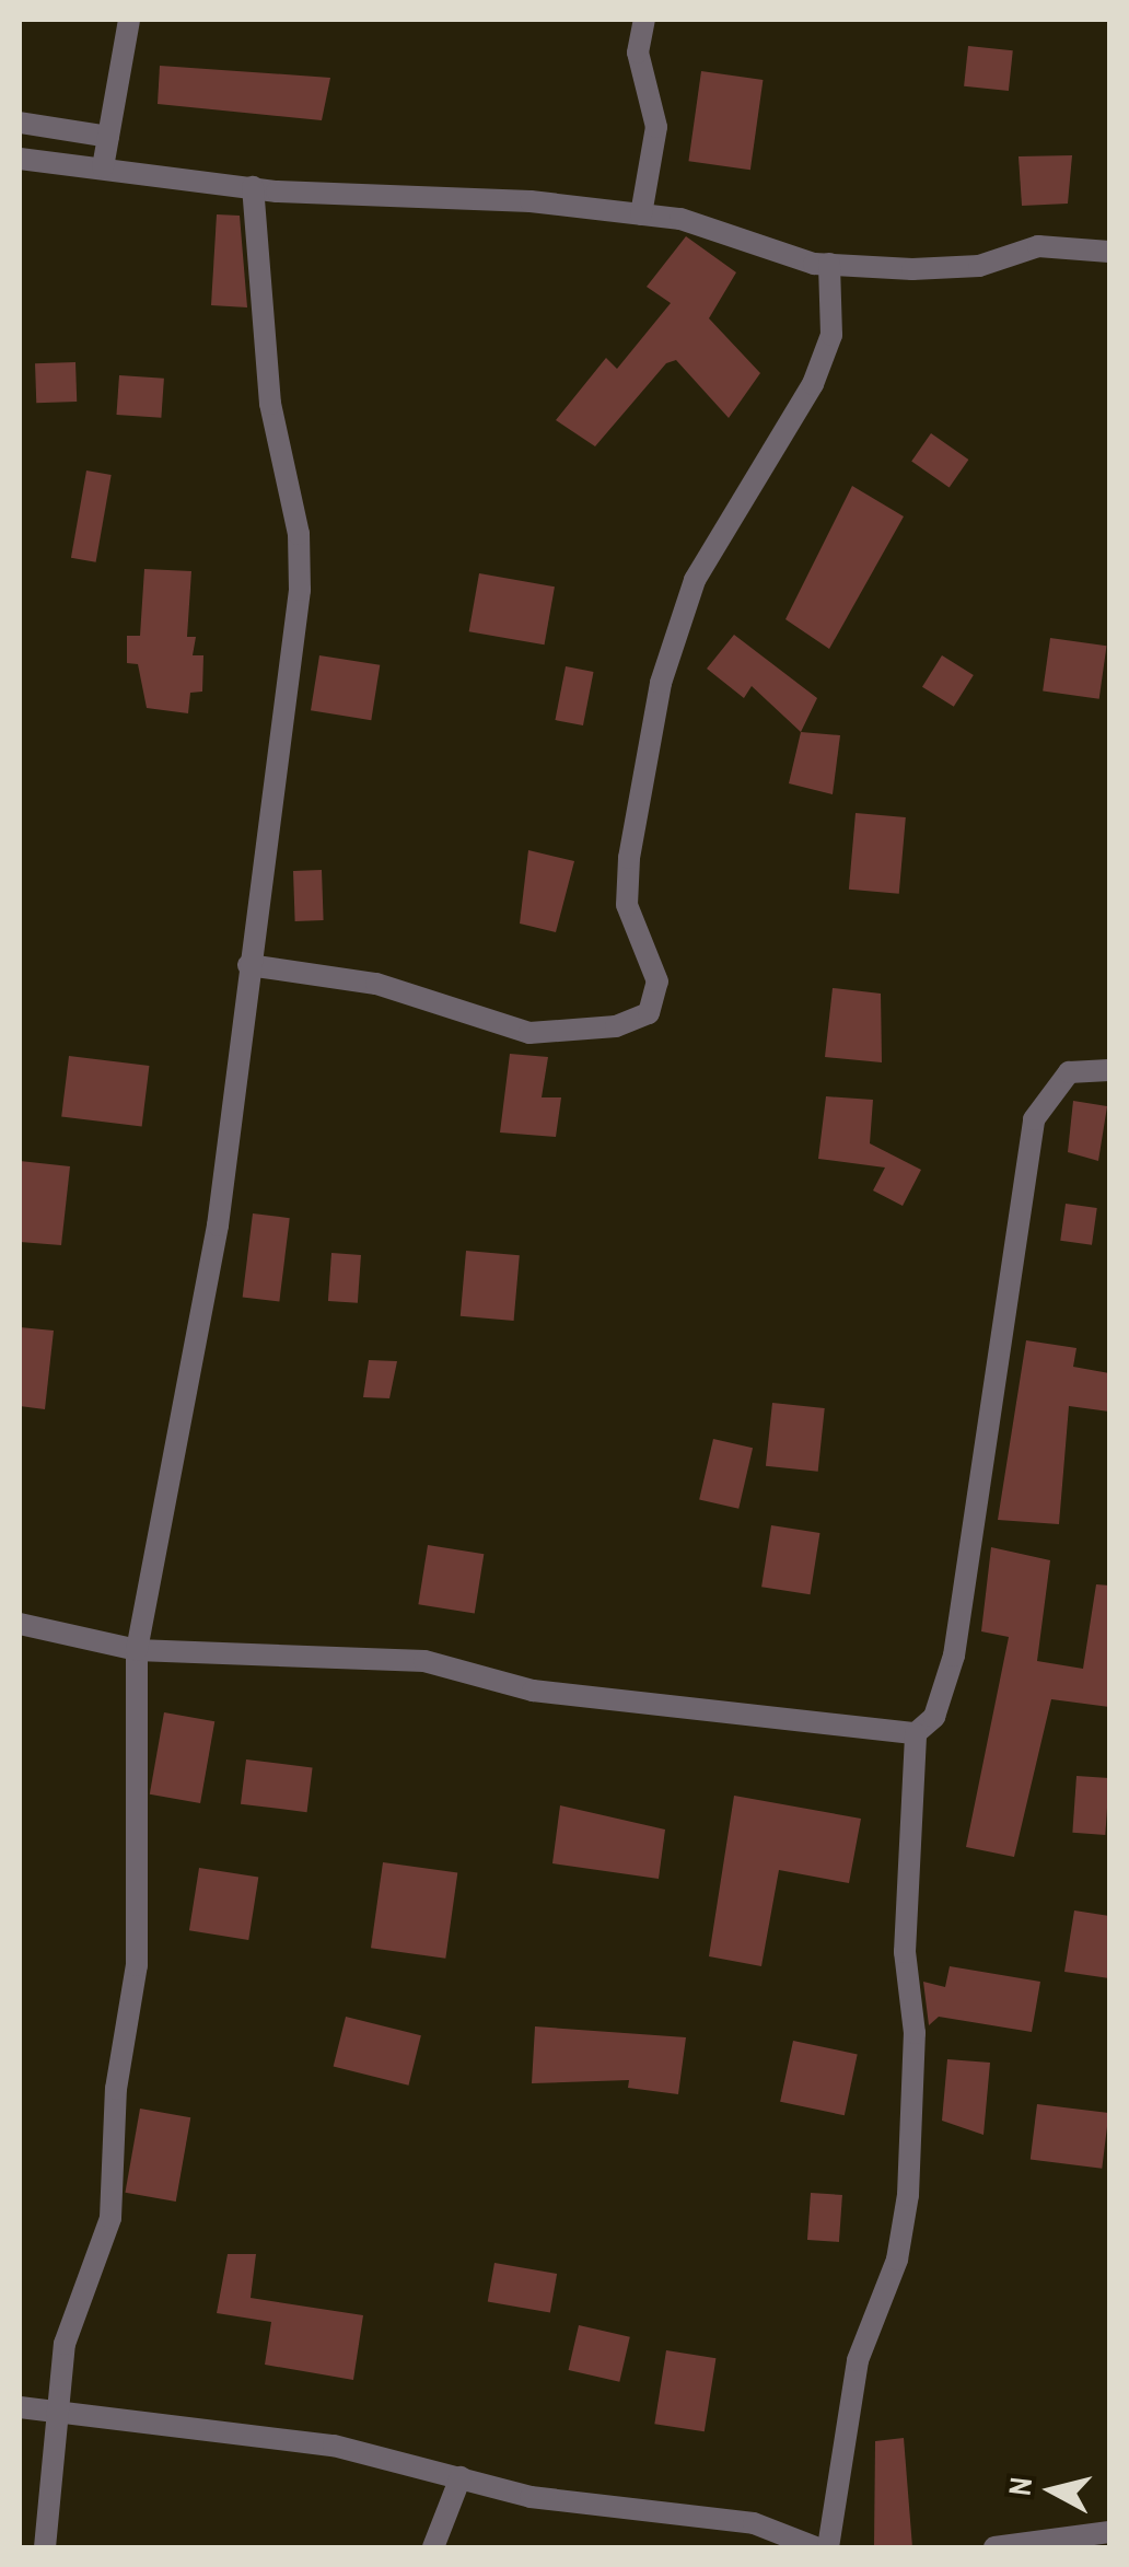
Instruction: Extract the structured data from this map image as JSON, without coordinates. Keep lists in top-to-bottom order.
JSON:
{
  "north": "left"
}
